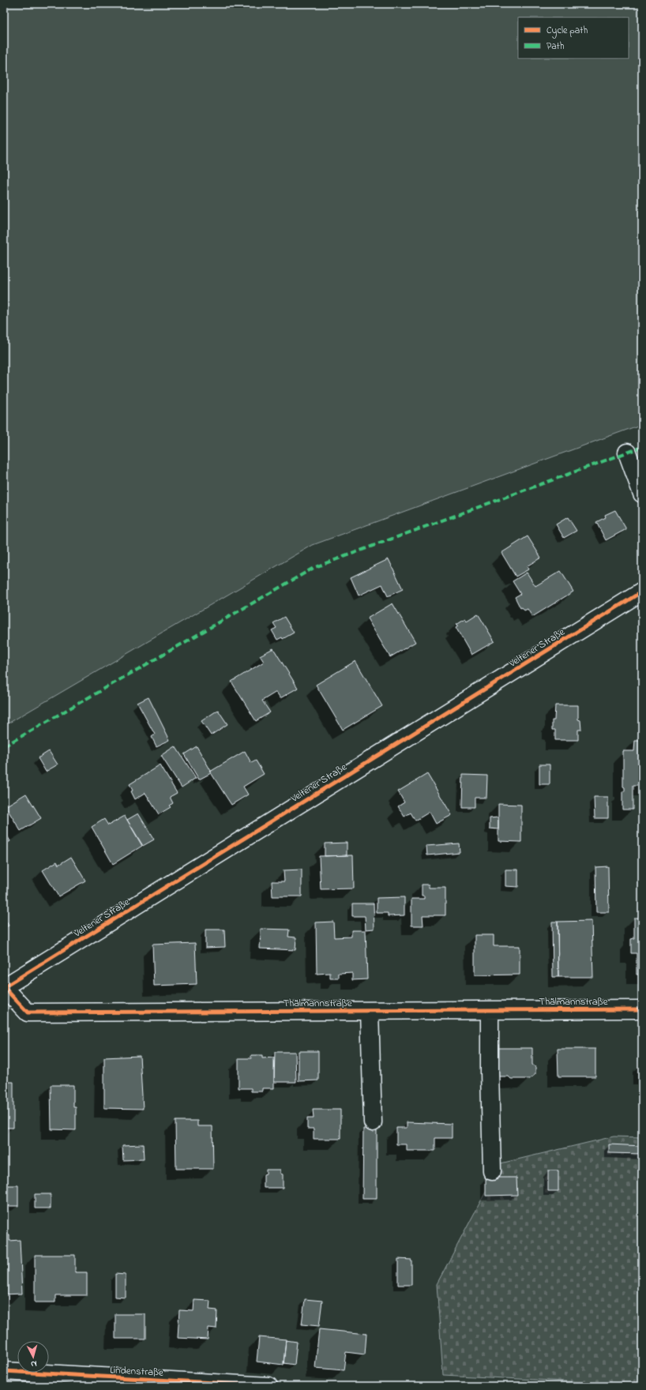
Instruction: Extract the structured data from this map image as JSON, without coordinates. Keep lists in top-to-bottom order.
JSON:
{
  "streets": {
    "street": ["Veltener Straße", "Thälmannstraße", "Lindenstraße"]
  },
  "crossings": [
    ["Veltener Straße", "Thälmannstraße"]
  ],
  "legend": ["Cycle path", "Path"],
  "north": "bottom"
}
